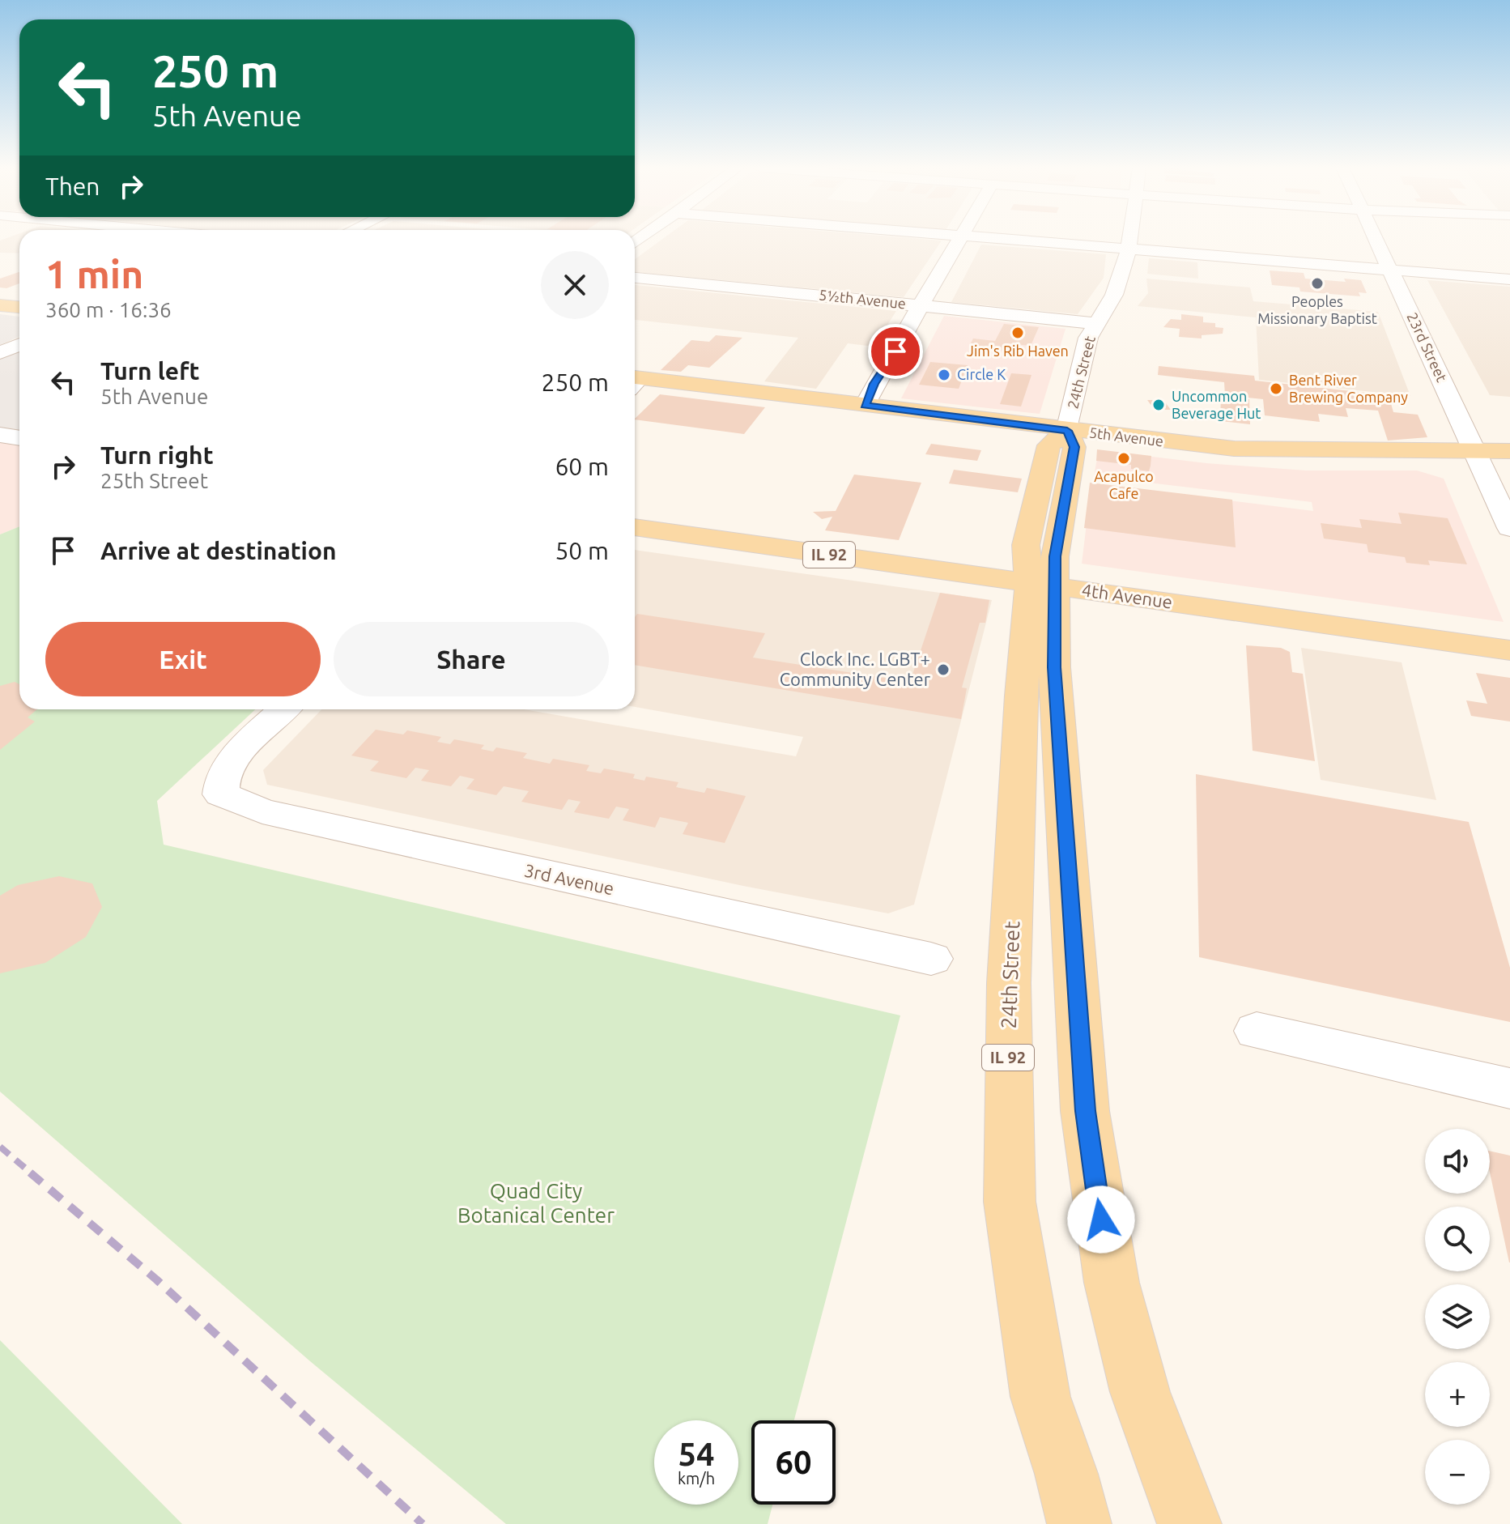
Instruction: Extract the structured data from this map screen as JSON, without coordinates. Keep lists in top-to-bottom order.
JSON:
{
  "streets": {
    "main road": [
      "24th Street",
      "5th Avenue",
      "IL 92",
      "4th Avenue"
    ],
    "street": ["5½th Avenue", "23rd Street", "3rd Avenue"]
  },
  "crossings": [
    ["5½th Avenue", "24th Street"],
    ["23rd Street", "5th Avenue"],
    ["24th Street", "5th Avenue"],
    ["24th Street", "4th Avenue"]
  ],
  "parks": ["Quad City Botanical Center"],
  "places": [
    "Peoples Missionary Baptist",
    "Jim's Rib Haven",
    "Circle K",
    "Bent River Brewing Company",
    "Uncommon Beverage Hut",
    "Acapulco Cafe",
    "Clock Inc. LGBT+ Community Center"
  ],
  "page": {
    "turn": ["250 m", "5th Avenue"],
    "then": "Then",
    "heading": ["1 min", "360 m · 16:36"],
    "list": [
      {
        "name": "Turn left",
        "note": "5th Avenue",
        "value": "250 m"
      },
      {
        "name": "Turn right",
        "note": "25th Street",
        "value": "60 m"
      },
      {
        "name": "Arrive at destination",
        "value": "50 m"
      }
    ],
    "buttons": ["Exit", "Share"],
    "map_buttons": ["+", "−"],
    "speed": "54 km/h",
    "limit": "60"
  }
}
